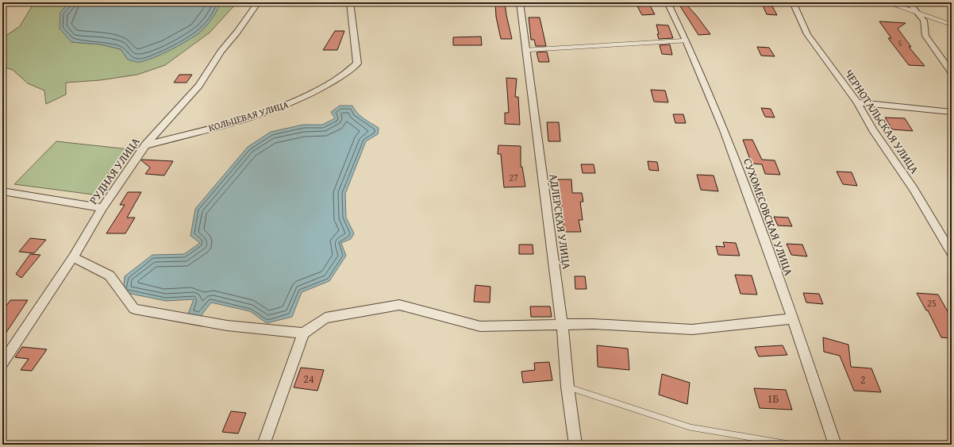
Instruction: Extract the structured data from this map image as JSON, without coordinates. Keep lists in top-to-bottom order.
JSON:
{
  "streets": {
    "street": [
      "КОЛЬЦЕВАЯ УЛИЦА",
      "ЧЕРНОТАЛЬСКАЯ УЛИЦА",
      "РУДНАЯ УЛИЦА",
      "СУХОМЕСОВСКАЯ УЛИЦА",
      "АДЛЕРСКАЯ УЛИЦА"
    ]
  },
  "crossings": [
    ["КОЛЬЦЕВАЯ УЛИЦА", "РУДНАЯ УЛИЦА"]
  ],
  "house_numbers": [
    "5",
    "27",
    "25",
    "24",
    "2",
    "1Б"
  ]
}
